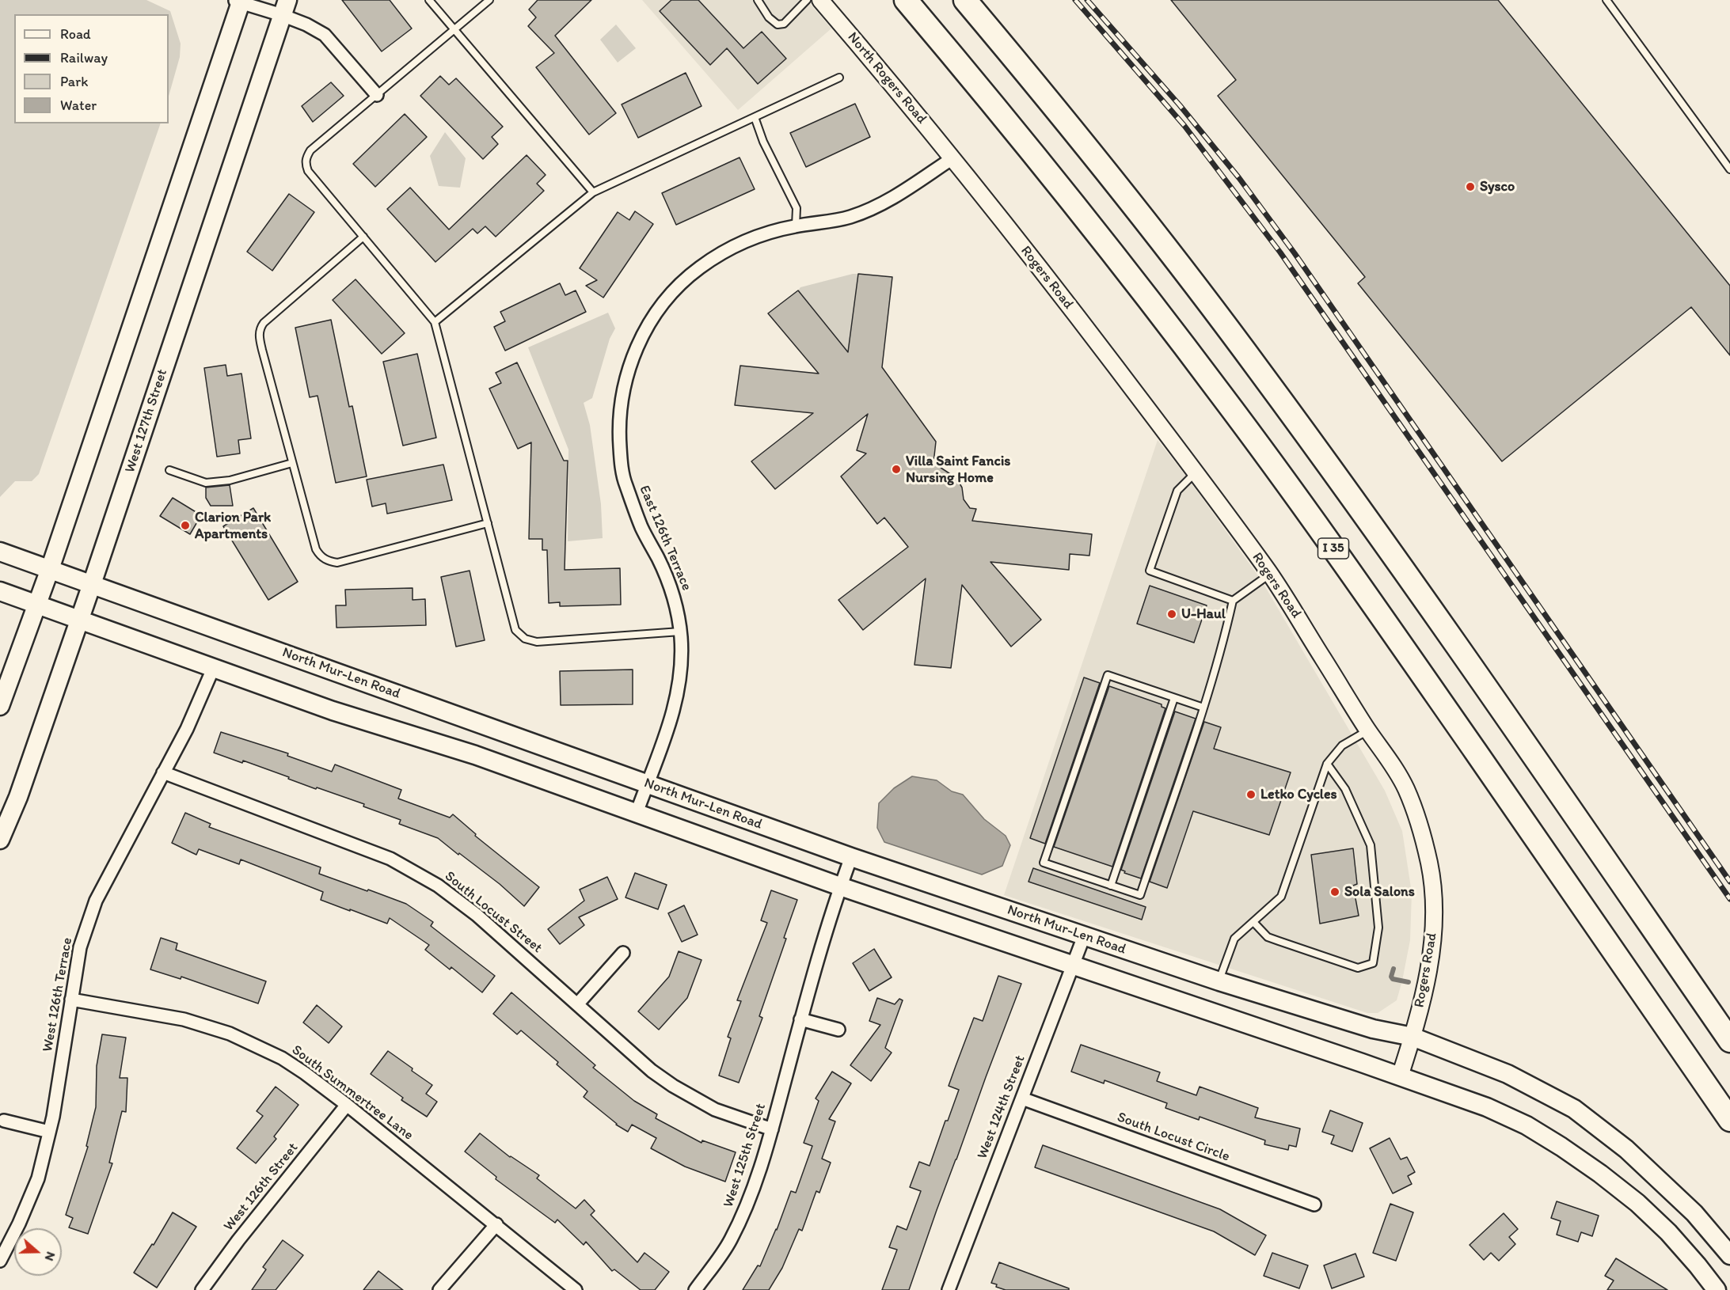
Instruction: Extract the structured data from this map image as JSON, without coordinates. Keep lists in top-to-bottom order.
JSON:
{
  "streets": {
    "highway": ["I 35"],
    "main road": ["West 127th Street", "North Mur-Len Road"],
    "street": [
      "North Rogers Road",
      "Rogers Road",
      "East 126th Terrace",
      "South Locust Street",
      "West 126th Terrace",
      "South Summertree Lane",
      "West 124th Street",
      "South Locust Circle",
      "West 125th Street",
      "West 126th Street"
    ]
  },
  "crossings": [
    ["North Rogers Road", "Rogers Road"],
    ["North Rogers Road", "East 126th Terrace"],
    ["Rogers Road", "East 126th Terrace"],
    ["Rogers Road", "North Mur-Len Road"],
    ["West 127th Street", "North Mur-Len Road"],
    ["East 126th Terrace", "North Mur-Len Road"],
    ["North Mur-Len Road", "West 124th Street"],
    ["North Mur-Len Road", "West 125th Street"],
    ["South Locust Street", "West 126th Terrace"],
    ["South Locust Street", "West 125th Street"],
    ["West 126th Terrace", "South Summertree Lane"],
    ["South Summertree Lane", "West 126th Street"],
    ["West 124th Street", "South Locust Circle"]
  ],
  "places": [
    "Sysco",
    "Villa Saint Fancis Nursing Home",
    "Clarion Park Apartments",
    "U-Haul",
    "Letko Cycles",
    "Sola Salons"
  ],
  "legend": [
    "Road",
    "Railway",
    "Park",
    "Water"
  ],
  "north": "right"
}
